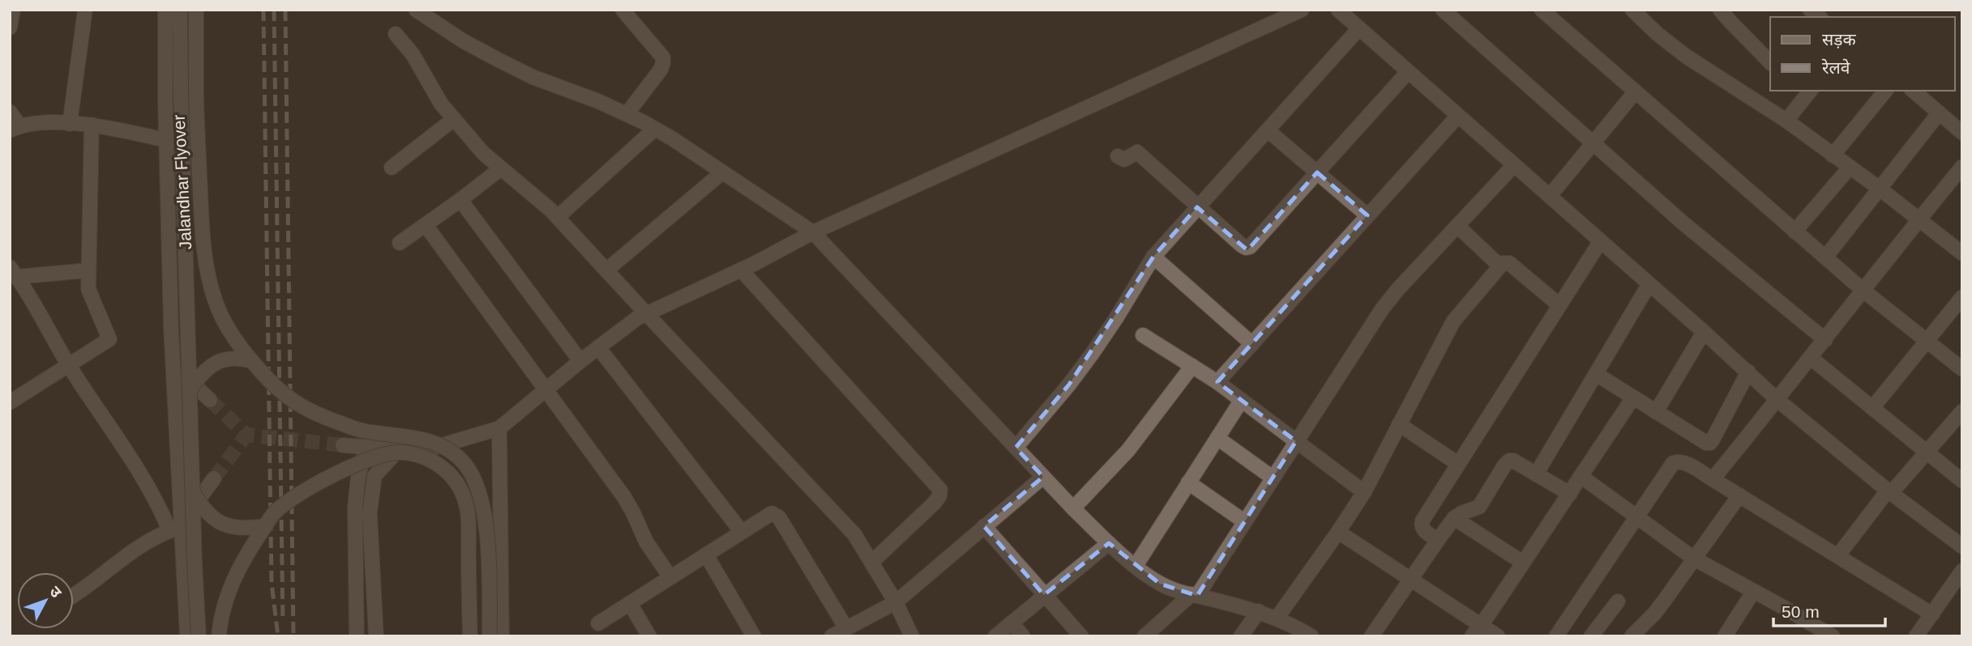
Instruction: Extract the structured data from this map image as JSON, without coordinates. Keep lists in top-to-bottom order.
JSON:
{
  "streets": {
    "street": ["Jalandhar Flyover"]
  },
  "legend": ["सड़क", "रेलवे"],
  "scale_bar": "50 m",
  "north": "top right"
}
